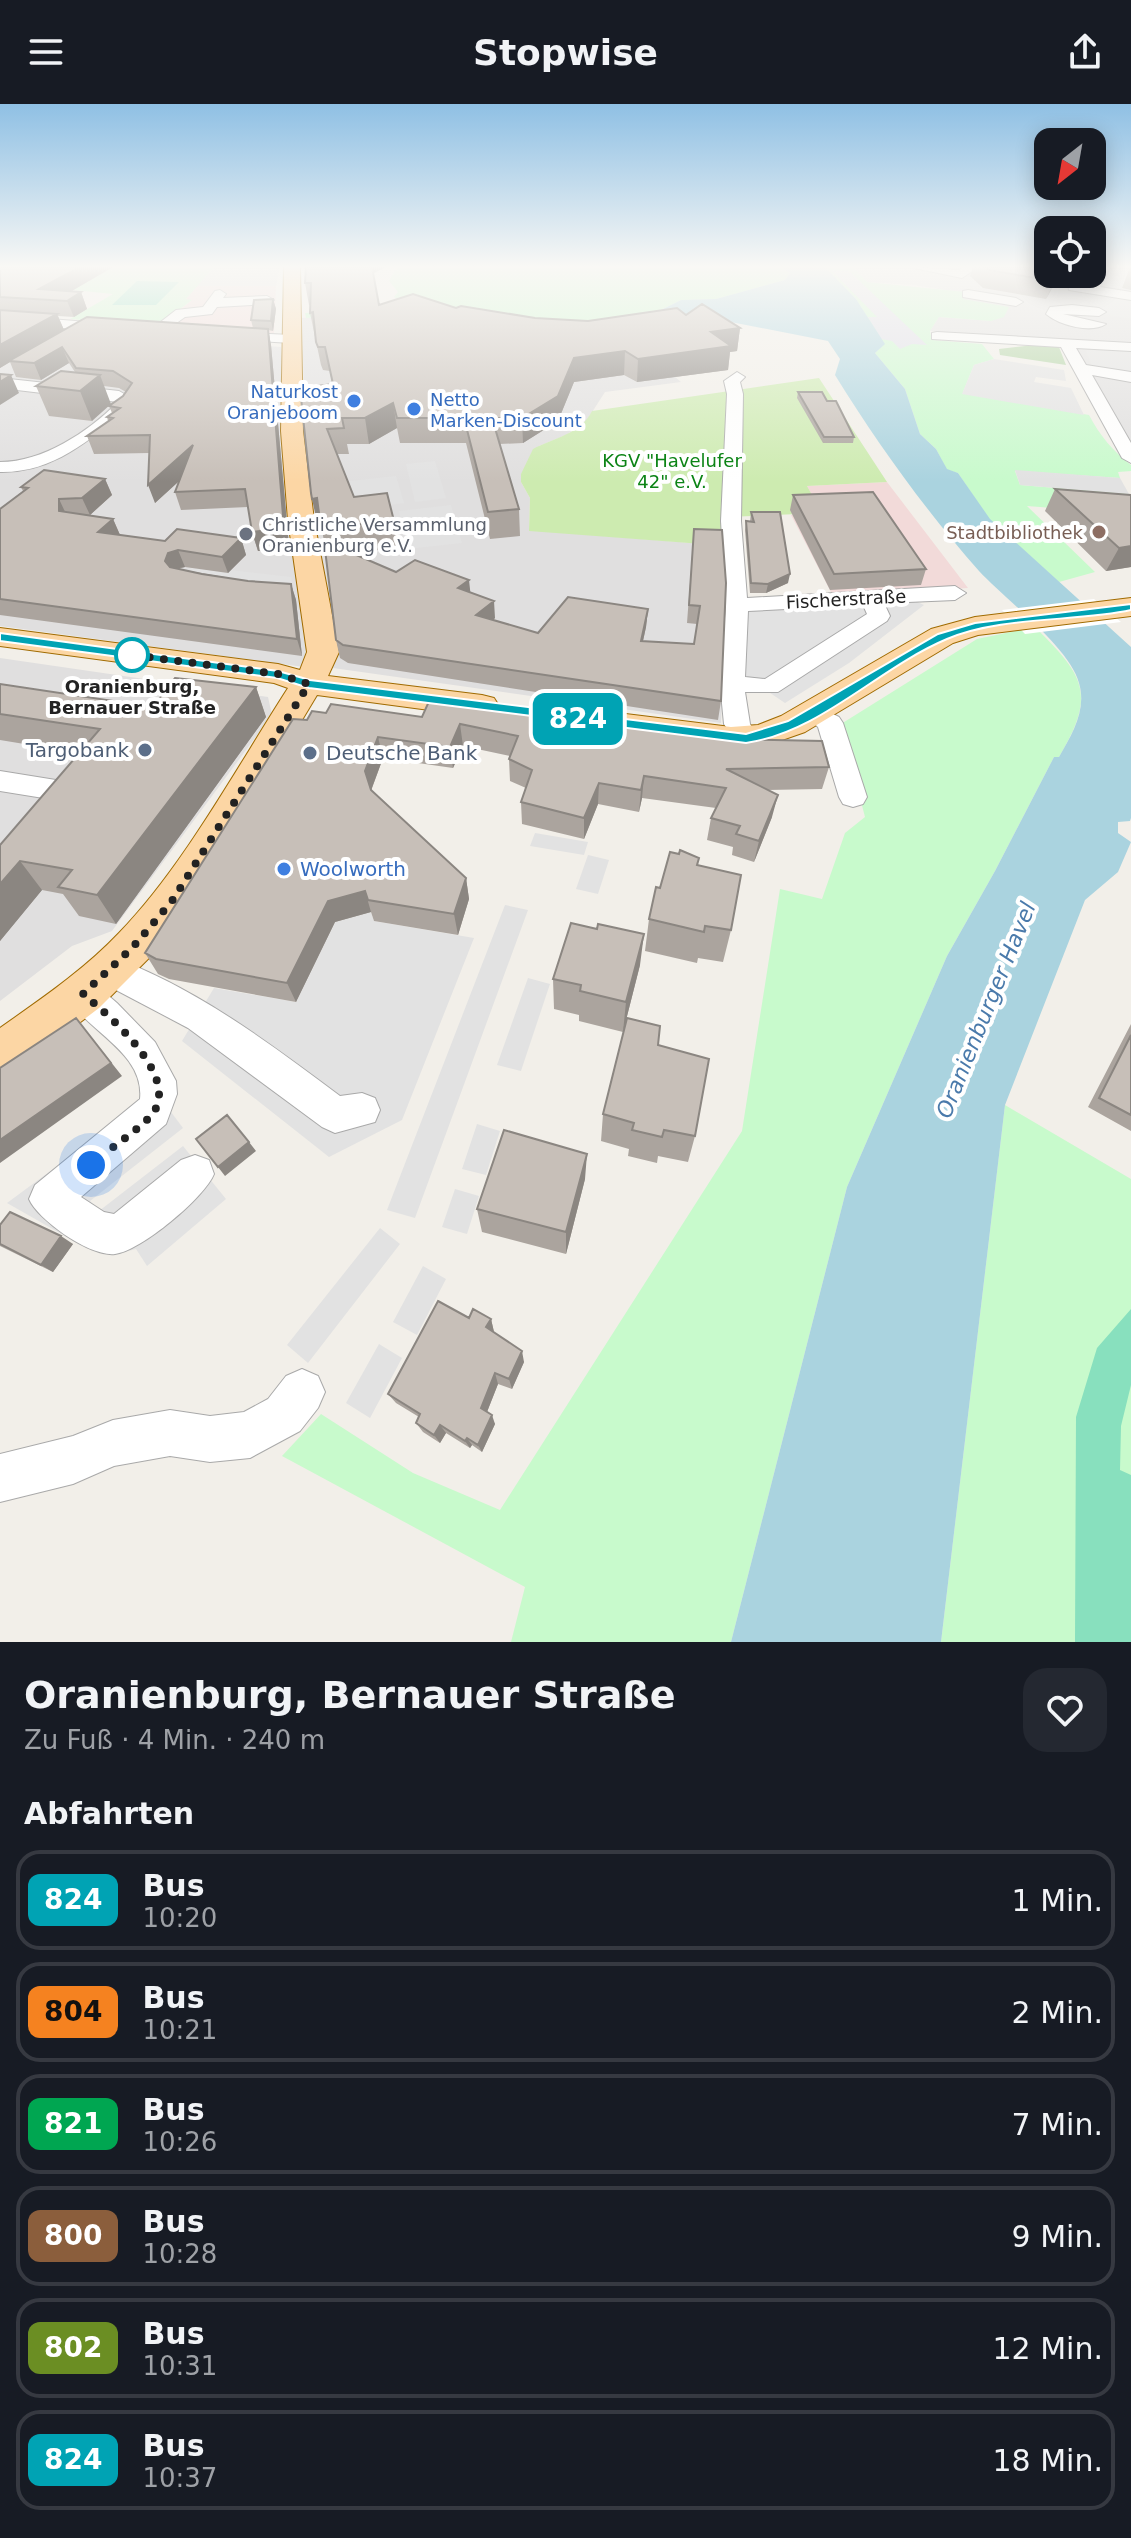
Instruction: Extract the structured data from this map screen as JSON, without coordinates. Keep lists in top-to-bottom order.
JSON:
{
  "streets": {
    "street": ["Fischerstraße"]
  },
  "water": ["Oranienburger Havel"],
  "parks": ["KGV \"Havelufer 42\" e.V."],
  "places": [
    "Naturkost Oranjeboom",
    "Netto Marken-Discount",
    "Stadtbibliothek",
    "Christliche Versammlung Oranienburg e.V.",
    "Oranienburg, Bernauer Straße",
    "Targobank",
    "Deutsche Bank",
    "Woolworth"
  ],
  "lines": ["bus line 824"],
  "north": "bottom left",
  "page": {
    "header": "Stopwise",
    "on_map": "824",
    "heading": [
      ["Oranienburg, Bernauer Straße", "Zu Fuß · 4 Min. · 240 m"],
      "Abfahrten"
    ],
    "list": [
      {
        "mark": "824",
        "name": "Bus",
        "note": "10:20",
        "value": "1 Min."
      },
      {
        "mark": "804",
        "name": "Bus",
        "note": "10:21",
        "value": "2 Min."
      },
      {
        "mark": "821",
        "name": "Bus",
        "note": "10:26",
        "value": "7 Min."
      },
      {
        "mark": "800",
        "name": "Bus",
        "note": "10:28",
        "value": "9 Min."
      },
      {
        "mark": "802",
        "name": "Bus",
        "note": "10:31",
        "value": "12 Min."
      },
      {
        "mark": "824",
        "name": "Bus",
        "note": "10:37",
        "value": "18 Min."
      }
    ]
  }
}
